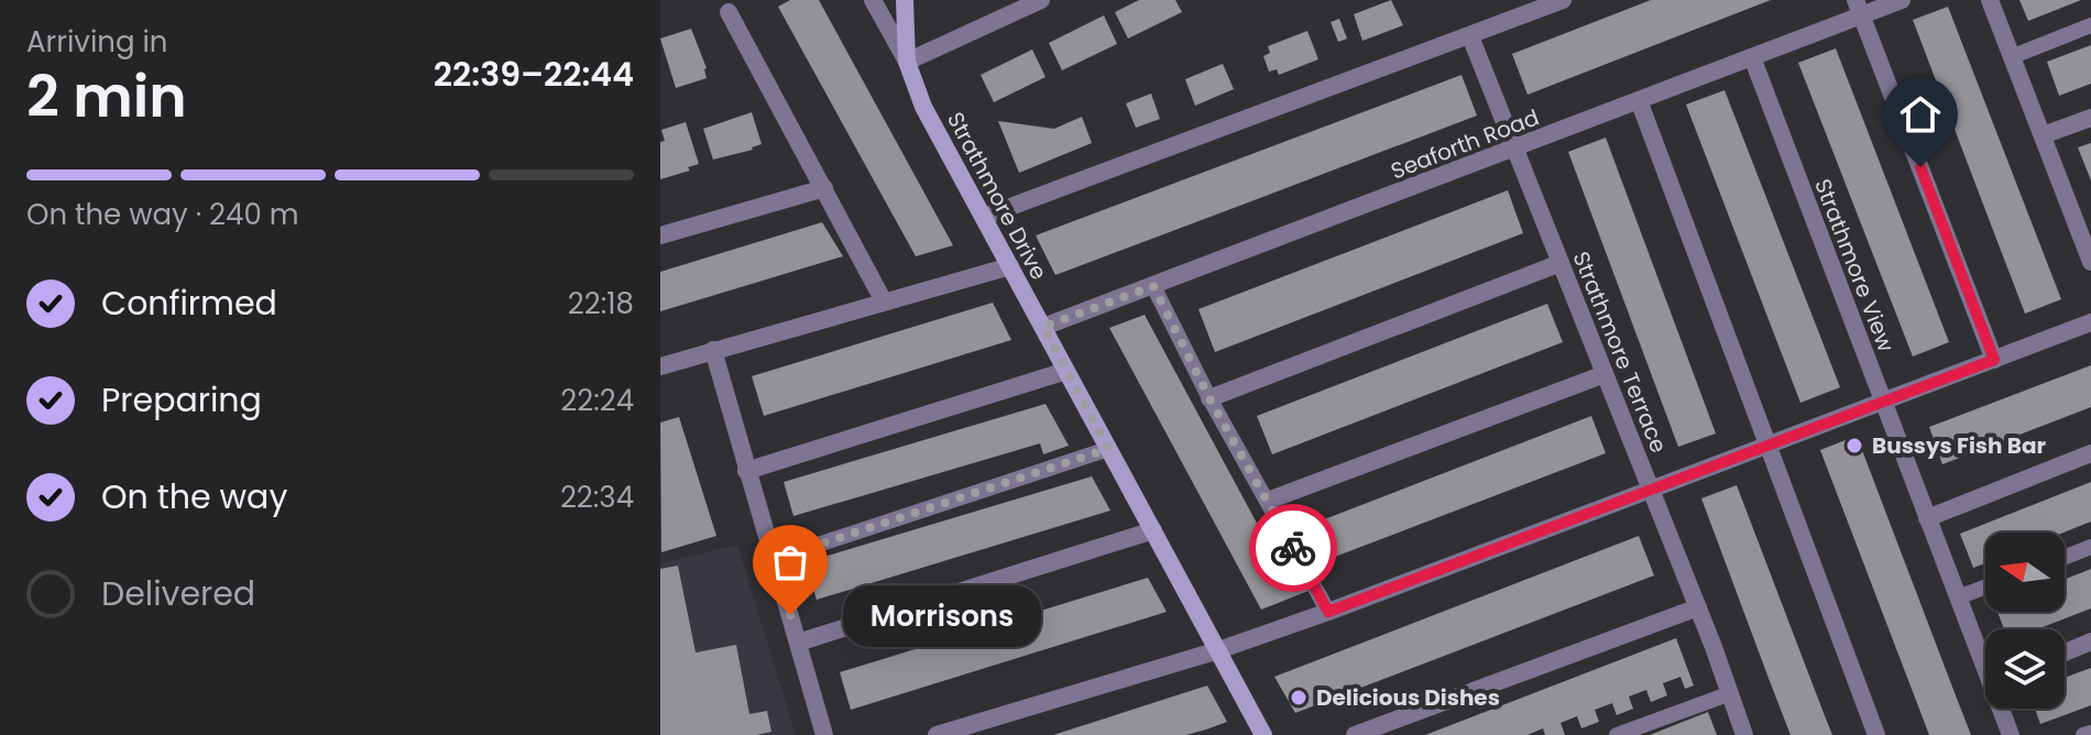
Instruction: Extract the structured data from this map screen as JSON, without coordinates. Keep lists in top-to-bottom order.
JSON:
{
  "streets": {
    "street": [
      "Seaforth Road",
      "Strathmore Drive",
      "Strathmore View",
      "Strathmore Terrace"
    ]
  },
  "crossings": [
    ["Seaforth Road", "Strathmore Drive"],
    ["Seaforth Road", "Strathmore View"],
    ["Seaforth Road", "Strathmore Terrace"]
  ],
  "places": ["Bussys Fish Bar", "Morrisons", "Delicious Dishes"],
  "north": "left",
  "page": {
    "heading": ["2 min", "Arriving in", "22:39–22:44"],
    "bar": "On the way · 240 m",
    "list": [
      ["Confirmed", "22:18"],
      ["Preparing", "22:24"],
      ["On the way", "22:34"],
      "Delivered"
    ],
    "bubble": "Morrisons"
  }
}
